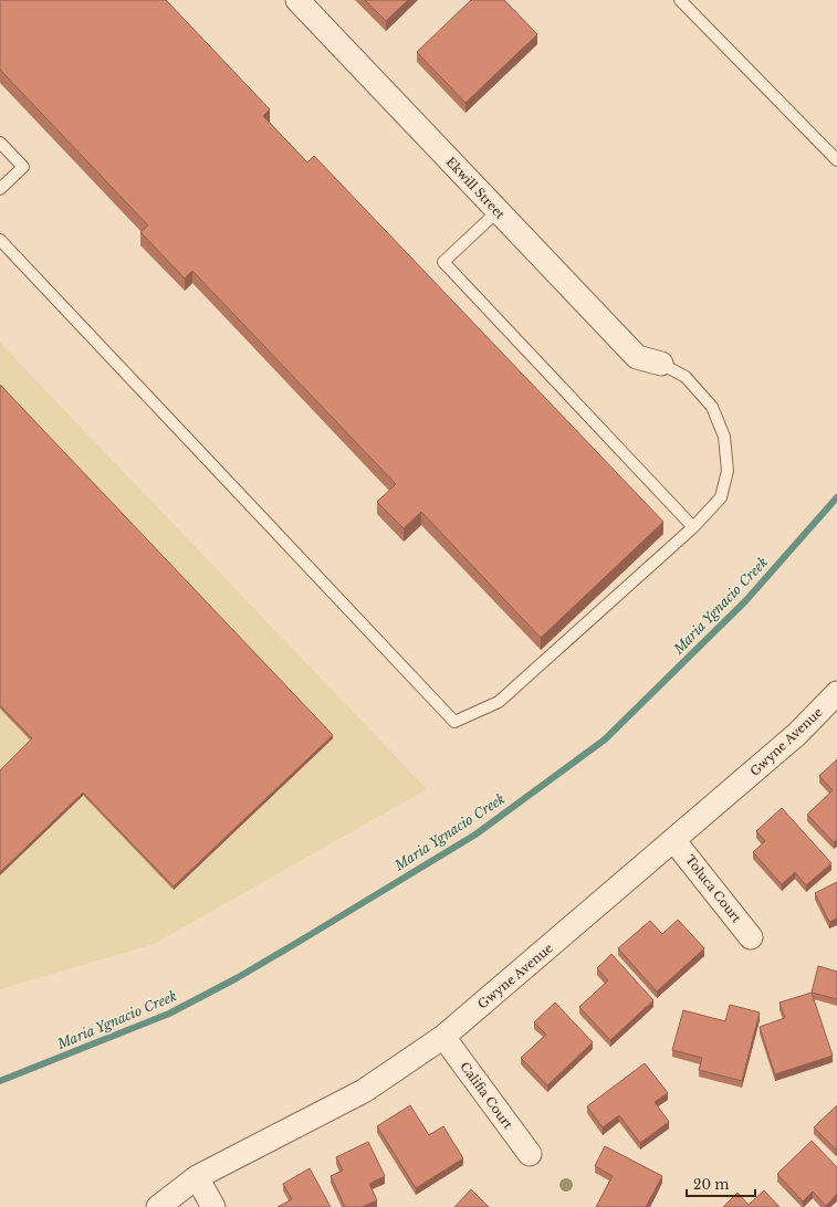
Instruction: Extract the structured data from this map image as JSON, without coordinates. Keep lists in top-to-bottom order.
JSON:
{
  "streets": {
    "street": [
      "Ekwill Street",
      "Gwyne Avenue",
      "Toluca Court",
      "Califia Court"
    ]
  },
  "crossings": [
    ["Gwyne Avenue", "Toluca Court"],
    ["Gwyne Avenue", "Califia Court"]
  ],
  "water": ["Maria Ygnacio Creek"],
  "scale_bar": "20 m"
}
